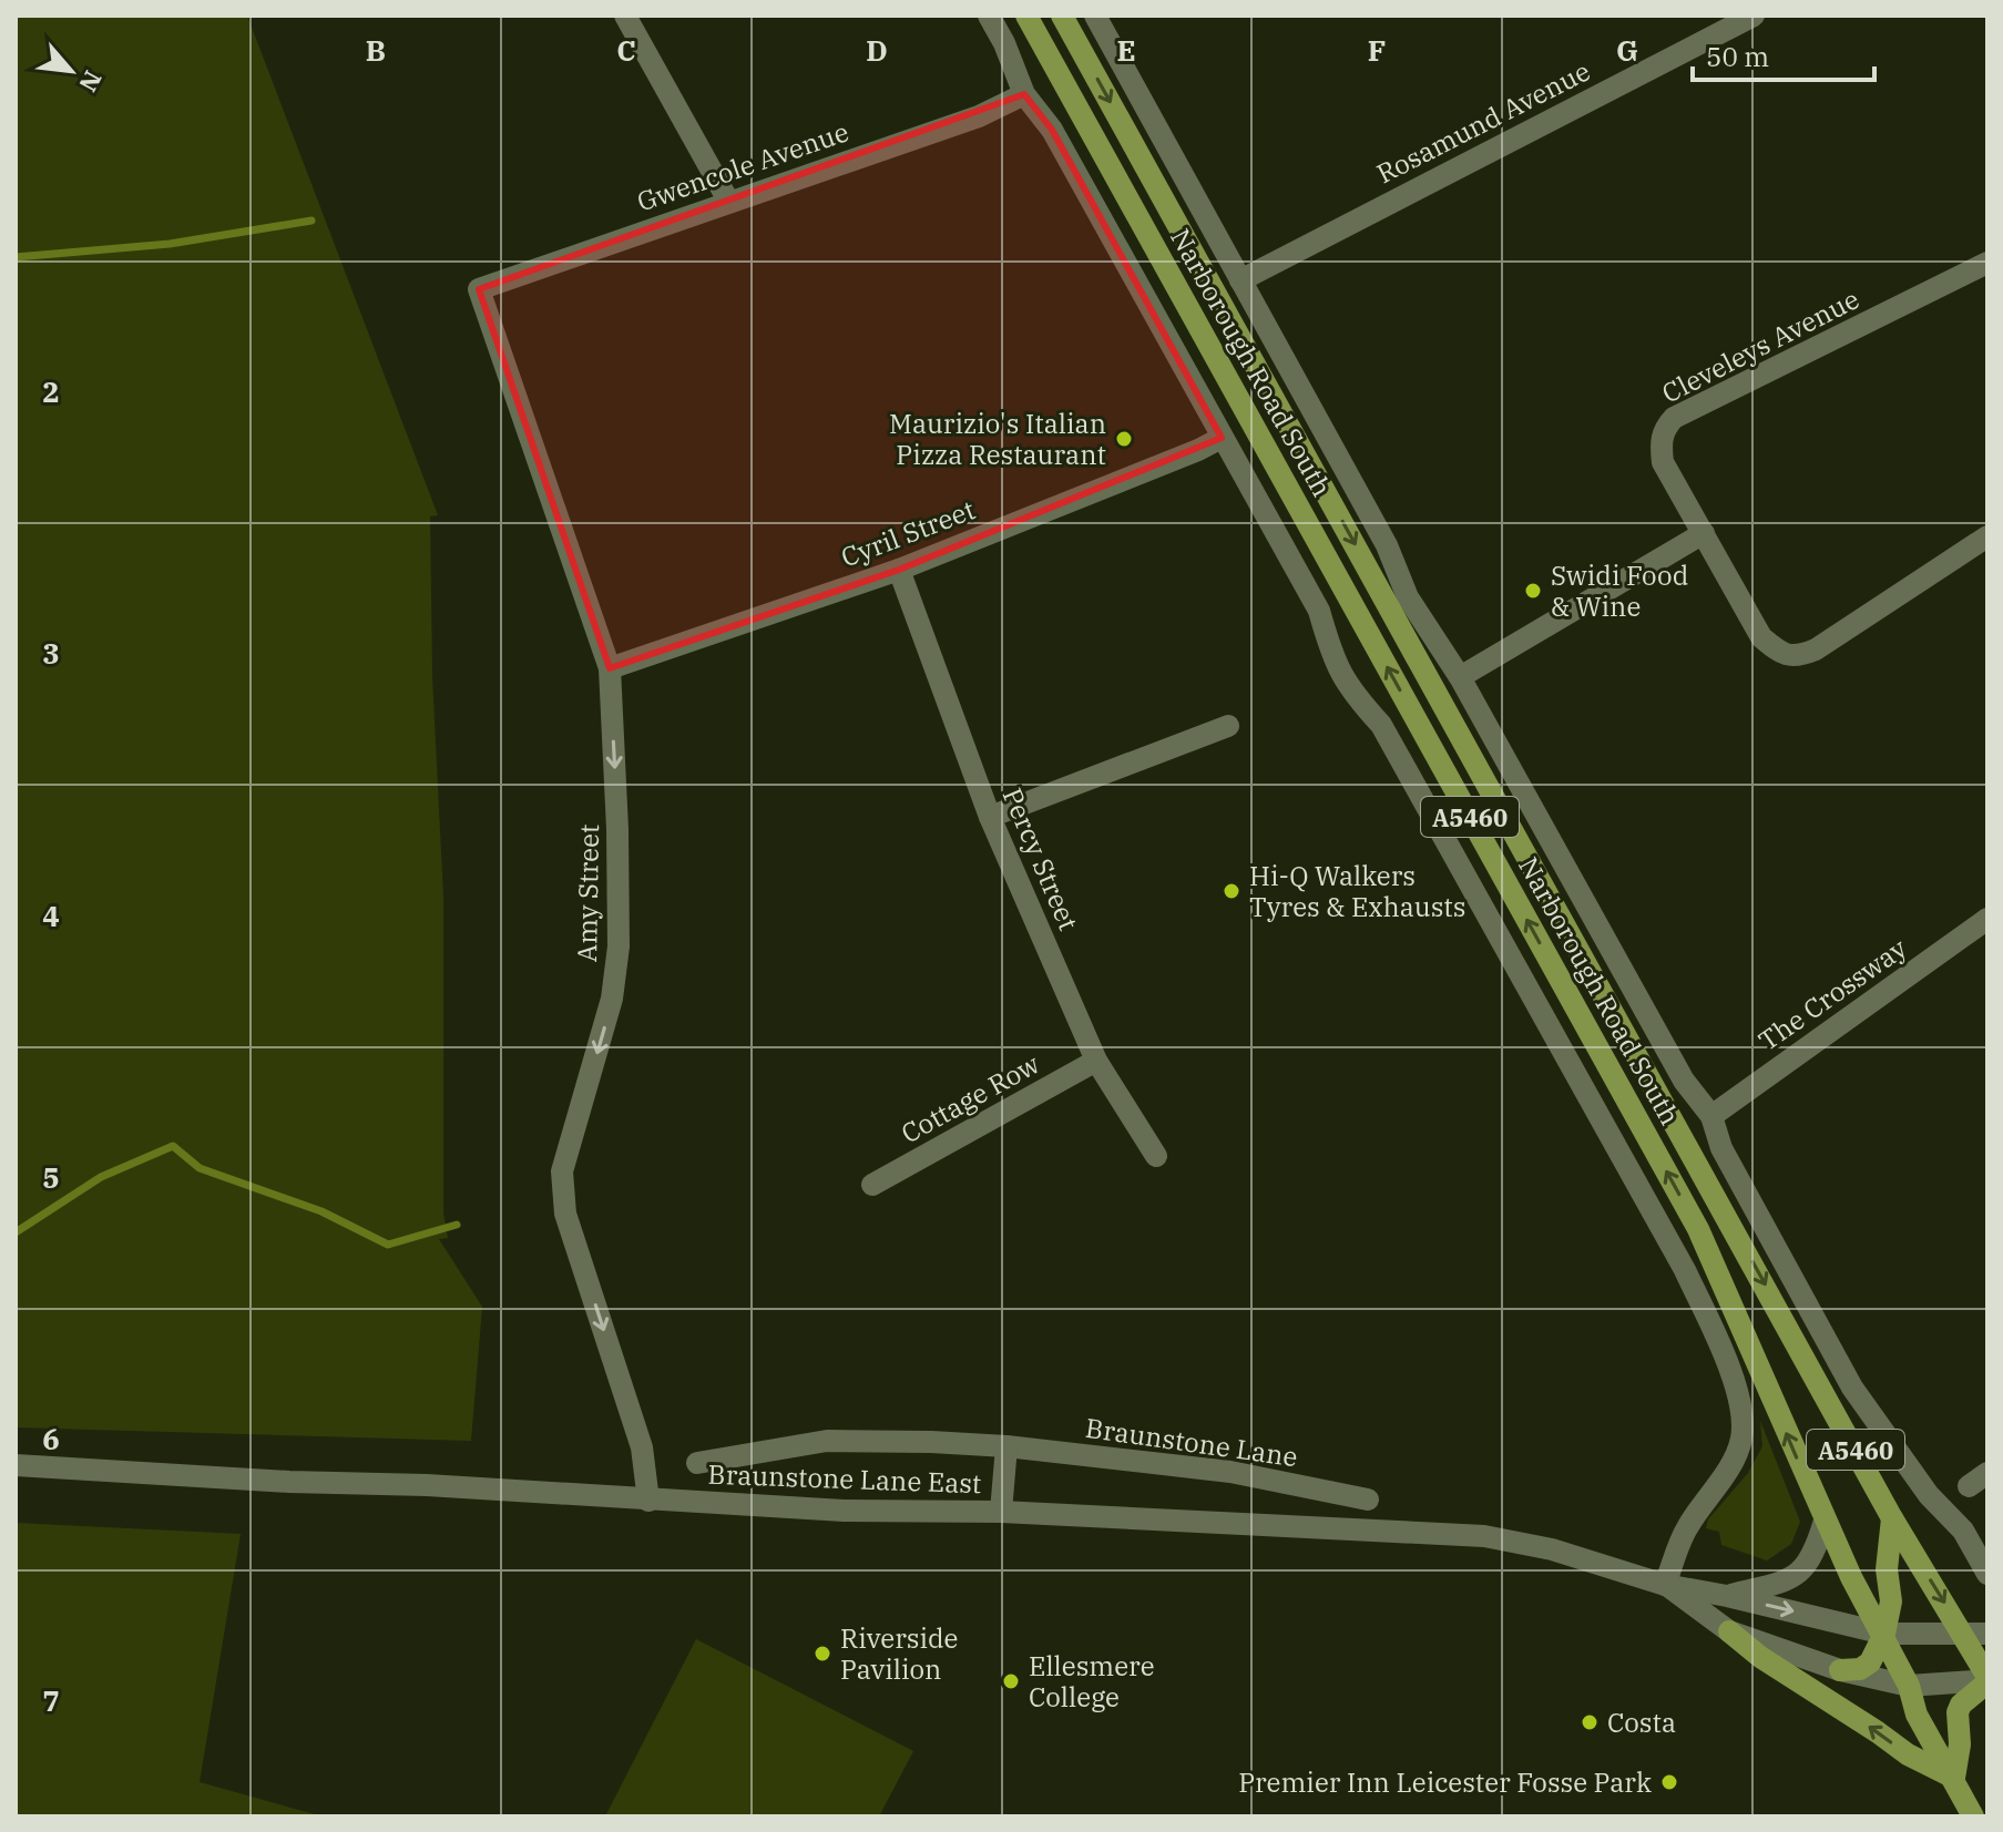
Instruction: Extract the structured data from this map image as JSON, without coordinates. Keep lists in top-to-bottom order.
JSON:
{
  "streets": {
    "main road": ["Narborough Road South", "A5460"],
    "street": [
      "Rosamund Avenue",
      "Gwencole Avenue",
      "Cleveleys Avenue",
      "Cyril Street",
      "Percy Street",
      "Amy Street",
      "The Crossway",
      "Cottage Row",
      "Braunstone Lane",
      "Braunstone Lane East"
    ]
  },
  "crossings": [
    ["Rosamund Avenue", "Narborough Road South"],
    ["Gwencole Avenue", "Amy Street"],
    ["Narborough Road South", "A5460"],
    ["Narborough Road South", "The Crossway"],
    ["Narborough Road South", "Braunstone Lane East"],
    ["Cyril Street", "Percy Street"],
    ["Cyril Street", "Amy Street"],
    ["A5460", "Braunstone Lane East"],
    ["Percy Street", "Cottage Row"],
    ["Amy Street", "Braunstone Lane East"]
  ],
  "one_way": ["Amy Street"],
  "places": [
    "Maurizio's Italian Pizza Restaurant",
    "Swidi Food & Wine",
    "Hi-Q Walkers Tyres & Exhausts",
    "Riverside Pavilion",
    "Ellesmere College",
    "Costa",
    "Premier Inn Leicester Fosse Park"
  ],
  "scale_bar": "50 m",
  "north": "bottom right",
  "grid": {
    "columns": [
      "B",
      "C",
      "D",
      "E",
      "F",
      "G"
    ],
    "rows": [
      "2",
      "3",
      "4",
      "5",
      "6",
      "7"
    ]
  }
}
